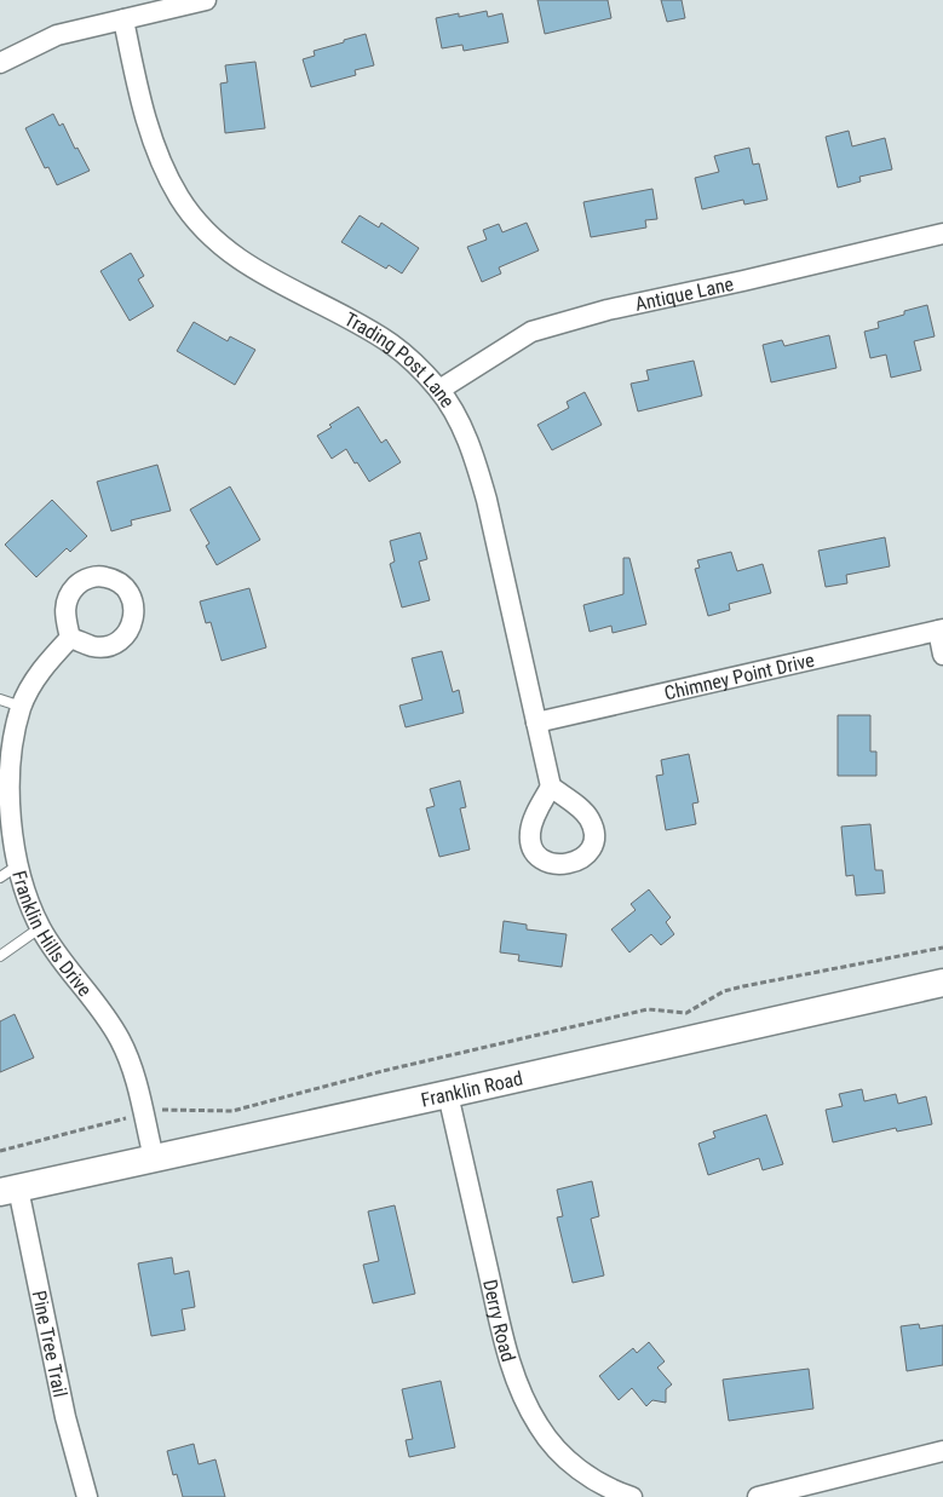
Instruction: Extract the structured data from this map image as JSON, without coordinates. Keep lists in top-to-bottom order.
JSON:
{
  "streets": {
    "street": [
      "Antique Lane",
      "Trading Post Lane",
      "Chimney Point Drive",
      "Franklin Hills Drive",
      "Franklin Road",
      "Derry Road",
      "Pine Tree Trail"
    ]
  },
  "crossings": [
    ["Antique Lane", "Trading Post Lane"],
    ["Trading Post Lane", "Chimney Point Drive"],
    ["Franklin Hills Drive", "Franklin Road"],
    ["Franklin Road", "Derry Road"],
    ["Franklin Road", "Pine Tree Trail"]
  ]
}
